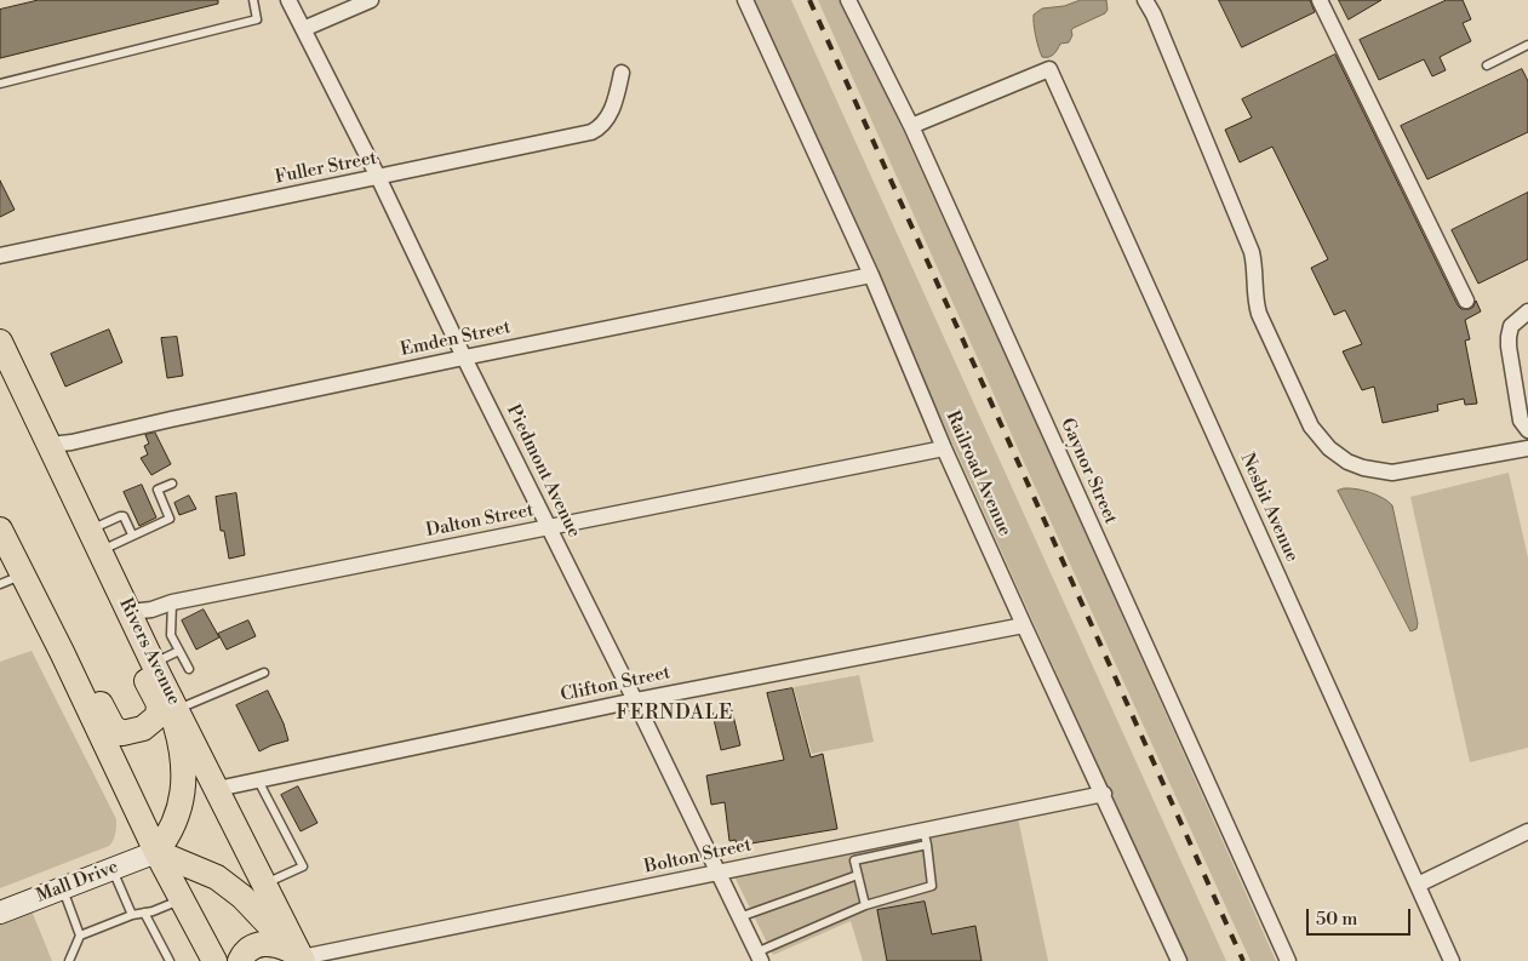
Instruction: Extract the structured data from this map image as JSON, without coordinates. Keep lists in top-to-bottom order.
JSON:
{
  "streets": {
    "main road": ["Rivers Avenue"],
    "street": [
      "Fuller Street",
      "Emden Street",
      "Piedmont Avenue",
      "Gaynor Street",
      "Railroad Avenue",
      "Nesbit Avenue",
      "Dalton Street",
      "Clifton Street",
      "Bolton Street",
      "Mall Drive"
    ]
  },
  "crossings": [
    ["Fuller Street", "Piedmont Avenue"],
    ["Emden Street", "Piedmont Avenue"],
    ["Emden Street", "Railroad Avenue"],
    ["Emden Street", "Rivers Avenue"],
    ["Piedmont Avenue", "Dalton Street"],
    ["Piedmont Avenue", "Clifton Street"],
    ["Piedmont Avenue", "Bolton Street"],
    ["Gaynor Street", "Nesbit Avenue"],
    ["Railroad Avenue", "Dalton Street"],
    ["Railroad Avenue", "Clifton Street"],
    ["Railroad Avenue", "Bolton Street"],
    ["Dalton Street", "Rivers Avenue"],
    ["Rivers Avenue", "Clifton Street"],
    ["Rivers Avenue", "Bolton Street"]
  ],
  "districts": ["FERNDALE"],
  "scale_bar": "50 m"
}
